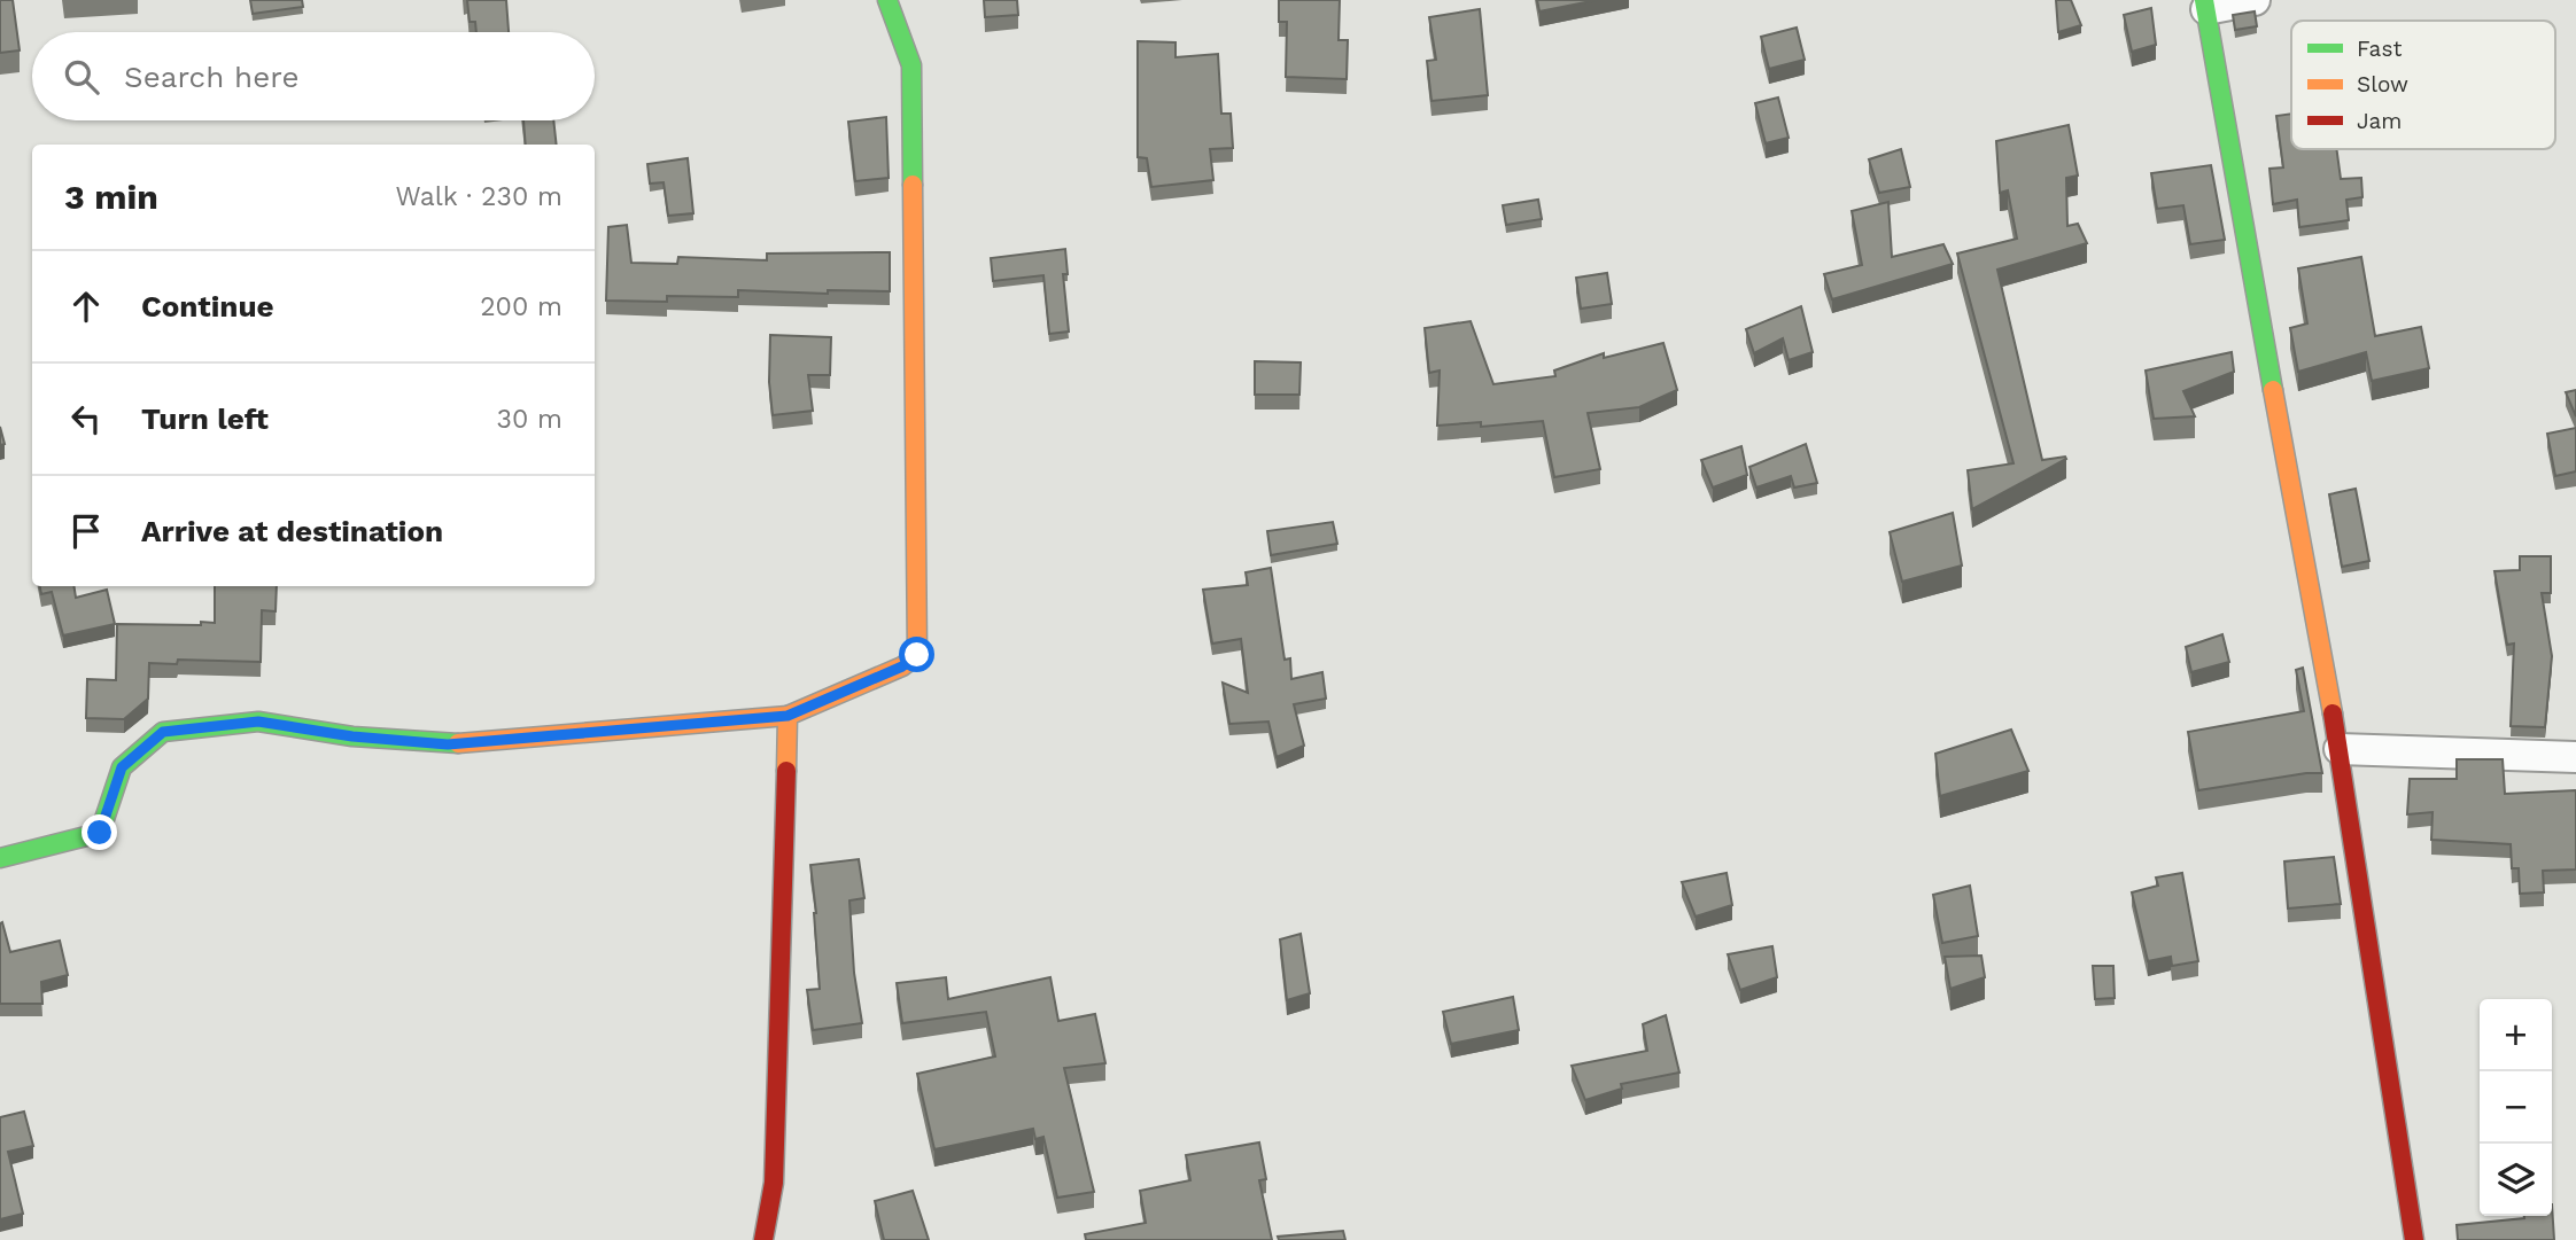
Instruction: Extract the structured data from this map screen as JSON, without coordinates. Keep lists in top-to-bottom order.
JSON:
{
  "legend": ["Fast", "Slow", "Jam"],
  "page": {
    "search": "Search here",
    "heading": ["3 min", "Walk · 230 m"],
    "list": [
      ["Continue", "200 m"],
      ["Turn left", "30 m"],
      "Arrive at destination"
    ],
    "map_buttons": ["+", "−"]
  }
}
